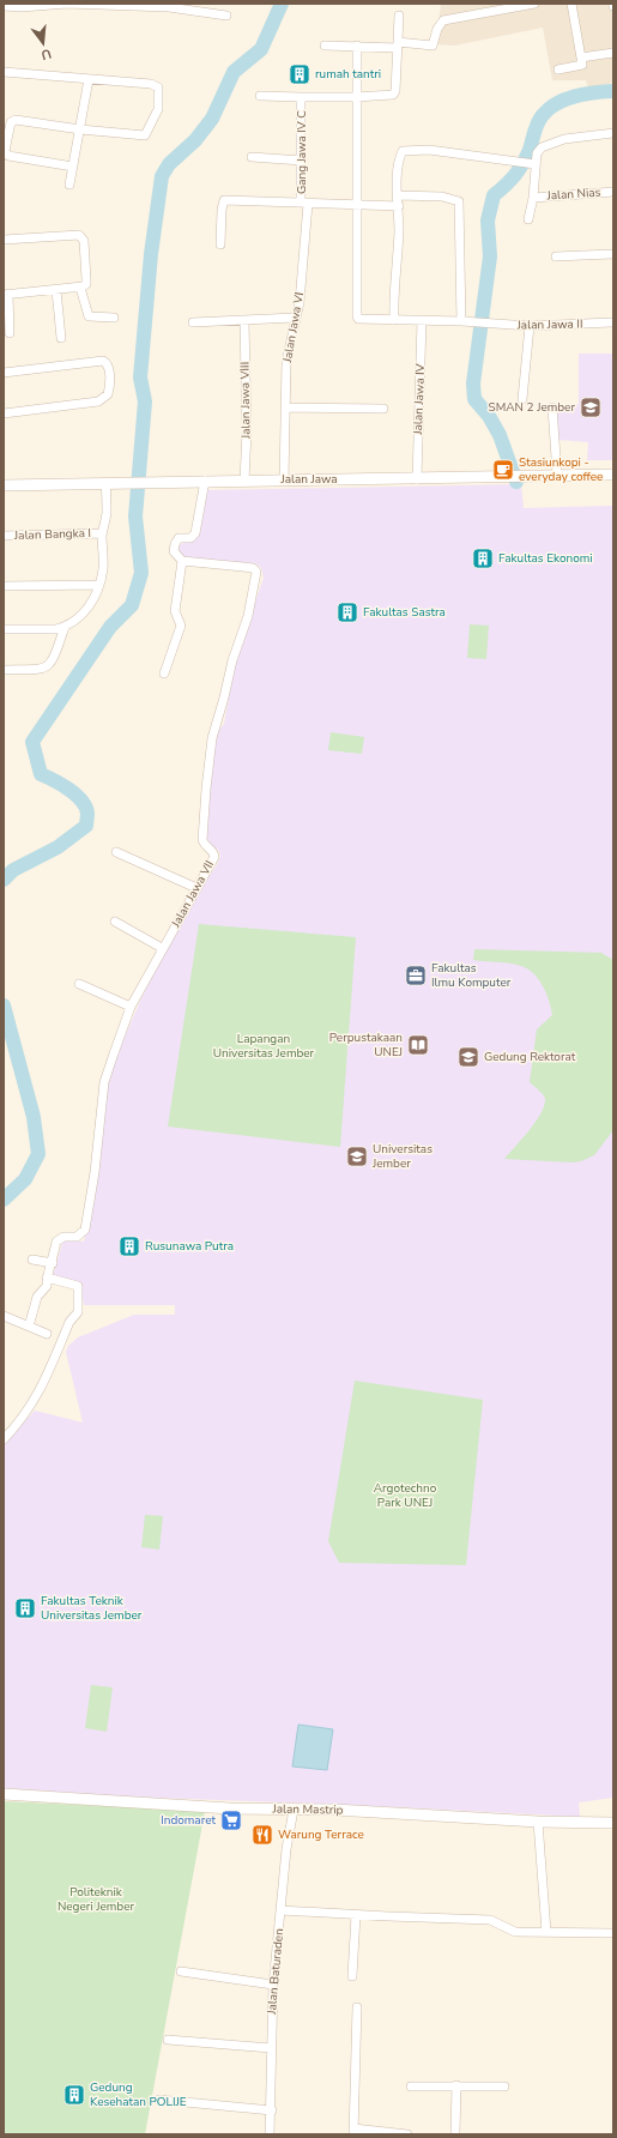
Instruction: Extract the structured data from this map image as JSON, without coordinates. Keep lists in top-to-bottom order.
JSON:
{
  "streets": {
    "main road": ["Jalan Jawa", "Jalan Mastrip"],
    "street": [
      "Gang Jawa IV C",
      "Jalan Nias",
      "Jalan Jawa II",
      "Jalan Jawa VI",
      "Jalan Jawa IV",
      "Jalan Jawa VIII",
      "Jalan Bangka I",
      "Jalan Jawa VII",
      "Jalan Baturaden"
    ]
  },
  "crossings": [
    ["Gang Jawa IV C", "Jalan Jawa VI"],
    ["Jalan Jawa II", "Jalan Jawa IV"],
    ["Jalan Jawa VI", "Jalan Jawa"],
    ["Jalan Jawa IV", "Jalan Jawa"],
    ["Jalan Jawa VIII", "Jalan Jawa"],
    ["Jalan Jawa", "Jalan Bangka I"],
    ["Jalan Mastrip", "Jalan Baturaden"]
  ],
  "parks": ["Lapangan Universitas Jember", "Argotechno Park UNEJ", "Politeknik Negeri Jember"],
  "places": {
    "building": [
      "rumah tantri",
      "Fakultas Ekonomi",
      "Fakultas Sastra",
      "Rusunawa Putra",
      "Fakultas Teknik Universitas Jember",
      "Gedung Kesehatan POLIJE"
    ],
    "school or university": ["SMAN 2 Jember", "Gedung Rektorat", "Universitas Jember"],
    "cafe": ["Stasiunkopi - everyday coffee"],
    "office": ["Fakultas Ilmu Komputer"],
    "library": ["Perpustakaan UNEJ"],
    "supermarket": ["Indomaret"],
    "restaurant": ["Warung Terrace"]
  },
  "north": "bottom"
}
